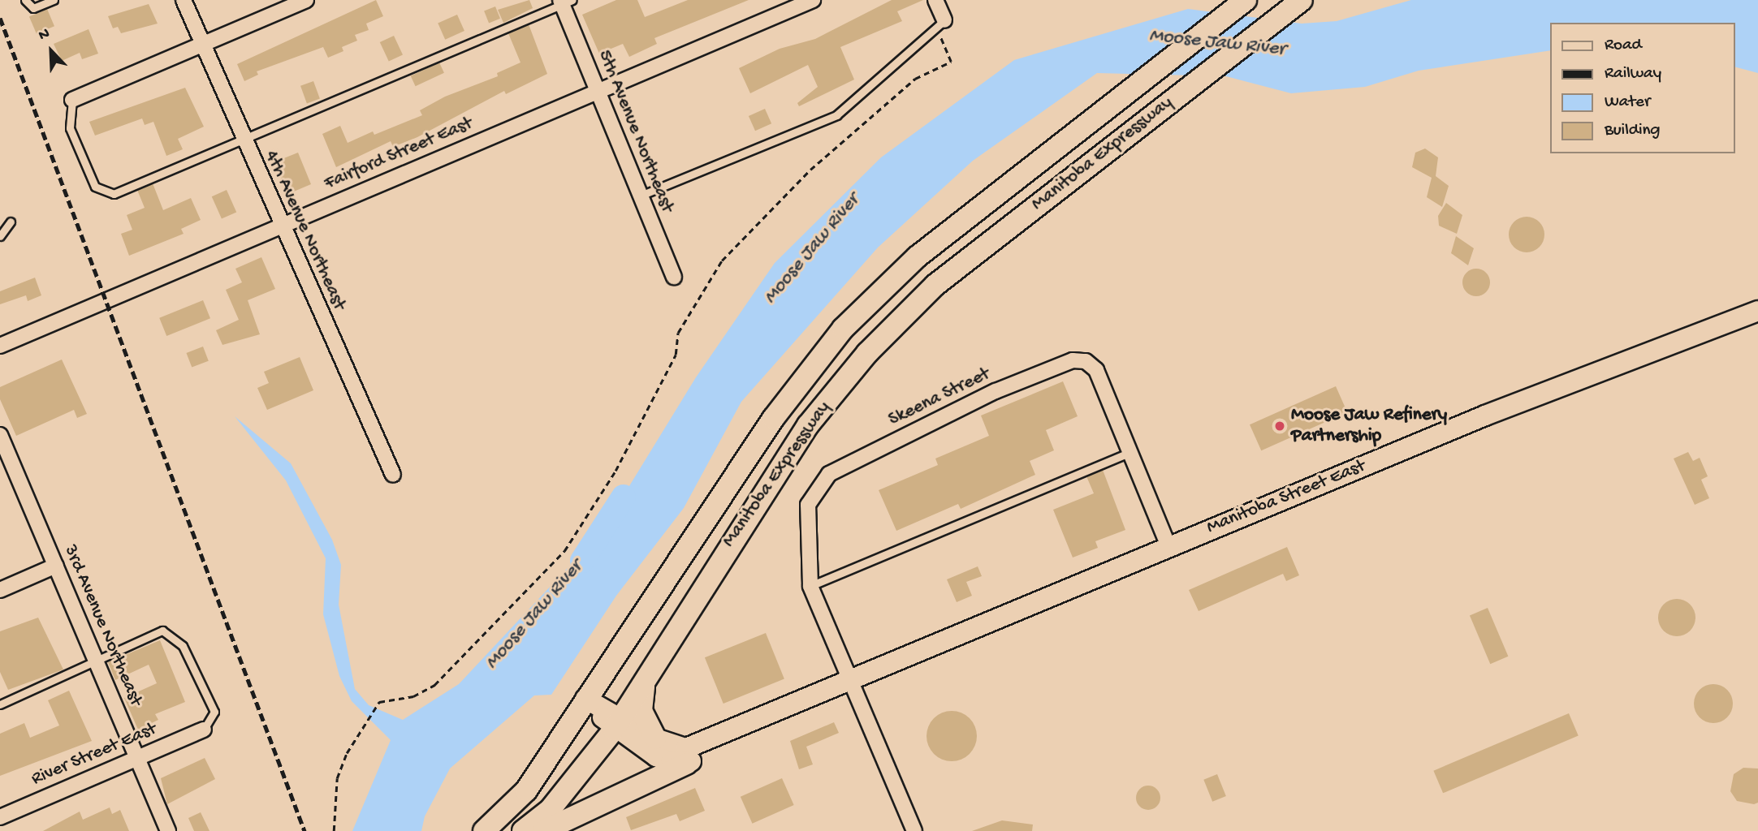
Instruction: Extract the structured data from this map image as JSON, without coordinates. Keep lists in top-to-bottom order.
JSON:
{
  "streets": {
    "main road": ["Manitoba Expressway"],
    "street": [
      "5th Avenue Northeast",
      "Fairford Street East",
      "4th Avenue Northeast",
      "Skeena Street",
      "Manitoba Street East",
      "3rd Avenue Northeast",
      "River Street East"
    ]
  },
  "crossings": [
    ["5th Avenue Northeast", "Fairford Street East"],
    ["Fairford Street East", "4th Avenue Northeast"],
    ["Manitoba Expressway", "Manitoba Street East"],
    ["Skeena Street", "Manitoba Street East"],
    ["3rd Avenue Northeast", "River Street East"]
  ],
  "water": ["Moose Jaw River"],
  "places": ["Moose Jaw Refinery Partnership"],
  "legend": [
    "Road",
    "Railway",
    "Water",
    "Building"
  ],
  "north": "top left"
}
